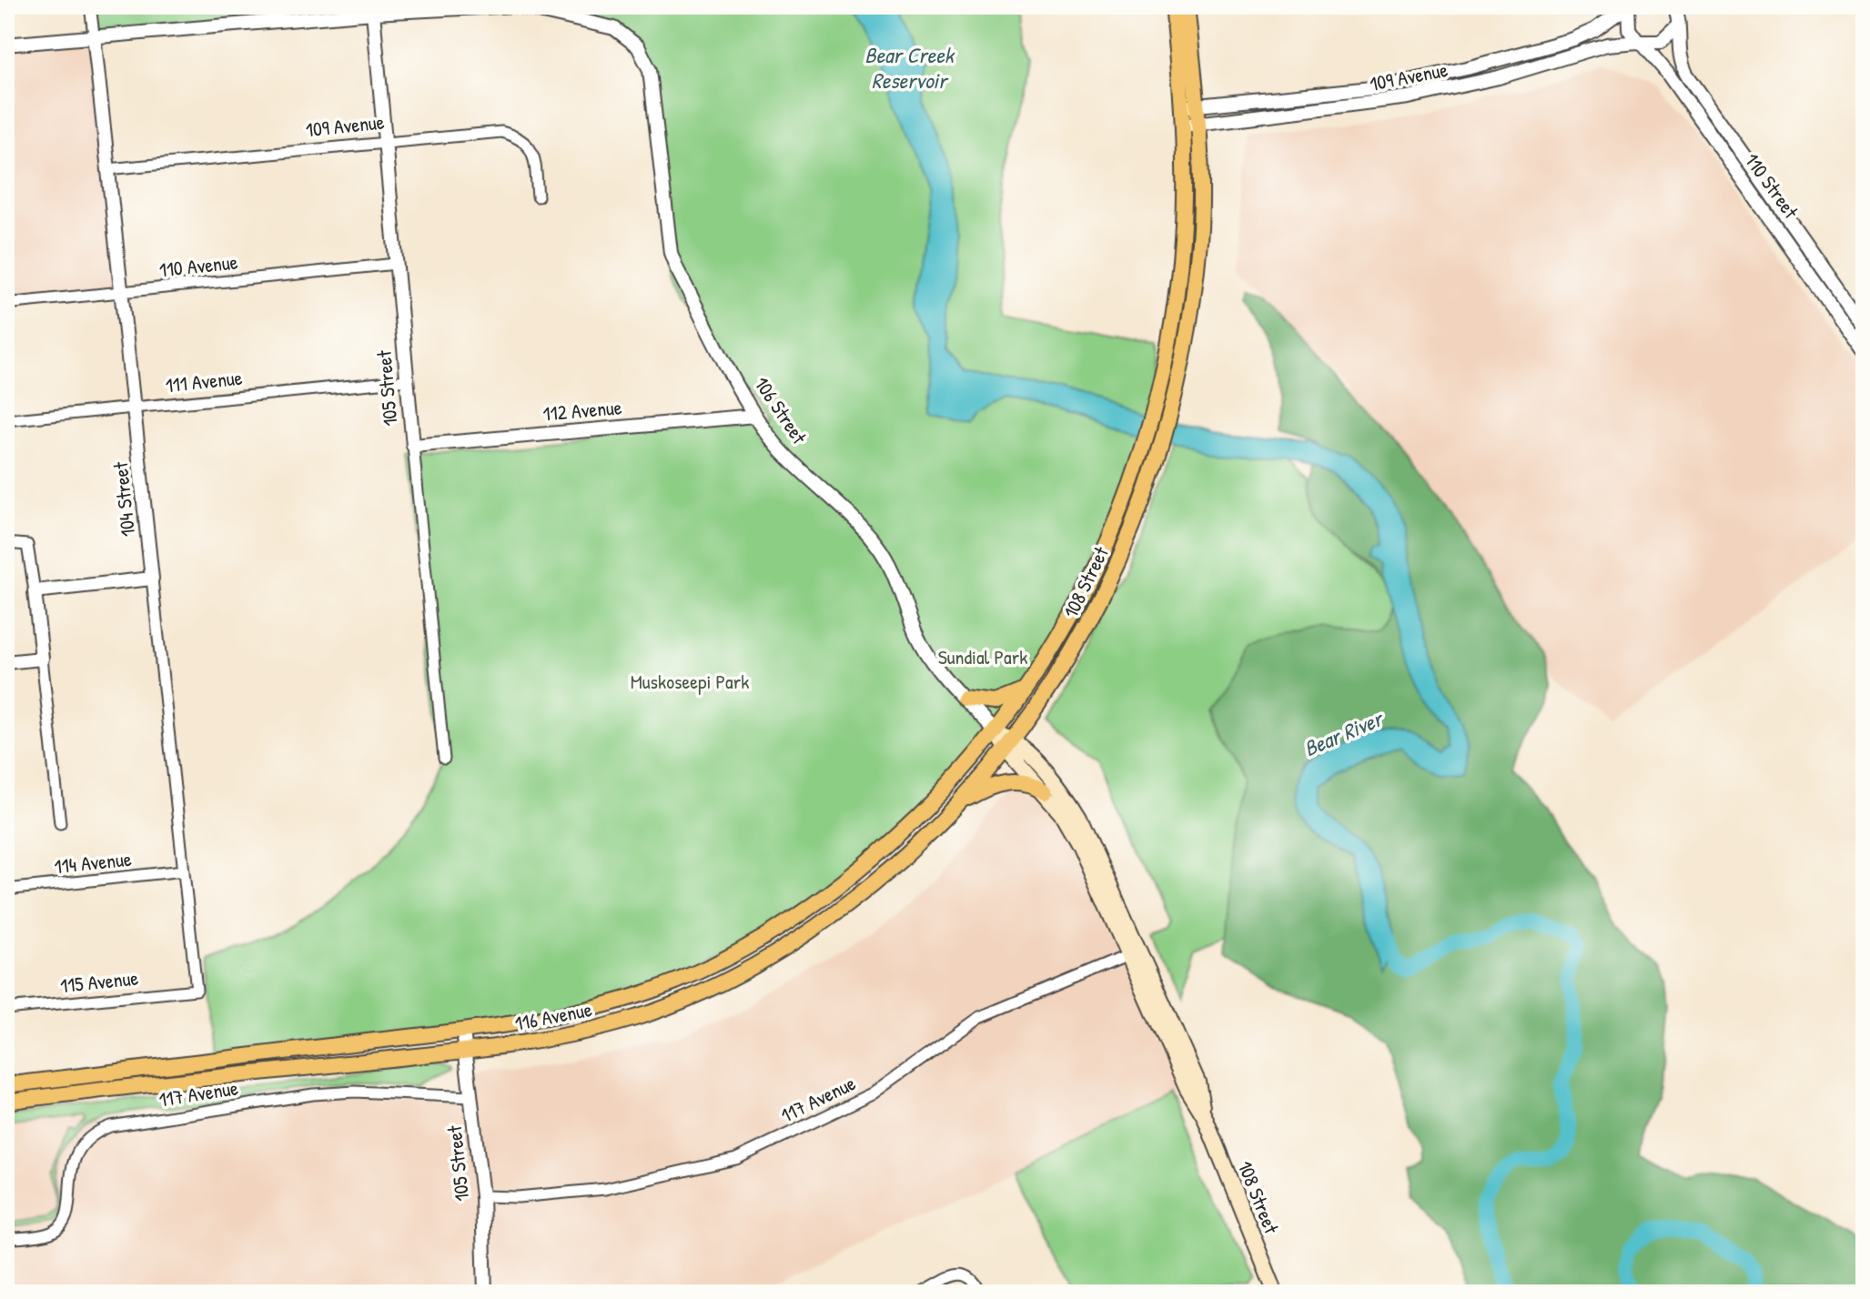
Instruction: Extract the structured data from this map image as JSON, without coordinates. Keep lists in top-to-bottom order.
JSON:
{
  "streets": {
    "main road": ["108 Street", "116 Avenue"],
    "street": [
      "109 Avenue",
      "110 Street",
      "110 Avenue",
      "111 Avenue",
      "105 Street",
      "112 Avenue",
      "106 Street",
      "104 Street",
      "114 Avenue",
      "115 Avenue",
      "117 Avenue"
    ]
  },
  "crossings": [
    ["109 Avenue", "110 Street"],
    ["109 Avenue", "105 Street"],
    ["109 Avenue", "104 Street"],
    ["109 Avenue", "108 Street"],
    ["110 Avenue", "105 Street"],
    ["110 Avenue", "104 Street"],
    ["111 Avenue", "105 Street"],
    ["111 Avenue", "104 Street"],
    ["105 Street", "112 Avenue"],
    ["105 Street", "106 Street"],
    ["105 Street", "116 Avenue"],
    ["105 Street", "117 Avenue"],
    ["112 Avenue", "106 Street"],
    ["106 Street", "108 Street"],
    ["106 Street", "116 Avenue"],
    ["104 Street", "114 Avenue"],
    ["104 Street", "115 Avenue"],
    ["108 Street", "116 Avenue"],
    ["108 Street", "117 Avenue"]
  ],
  "water": ["Bear Creek Reservoir", "Bear River"],
  "parks": ["Sundial Park", "Muskoseepi Park"]
}
